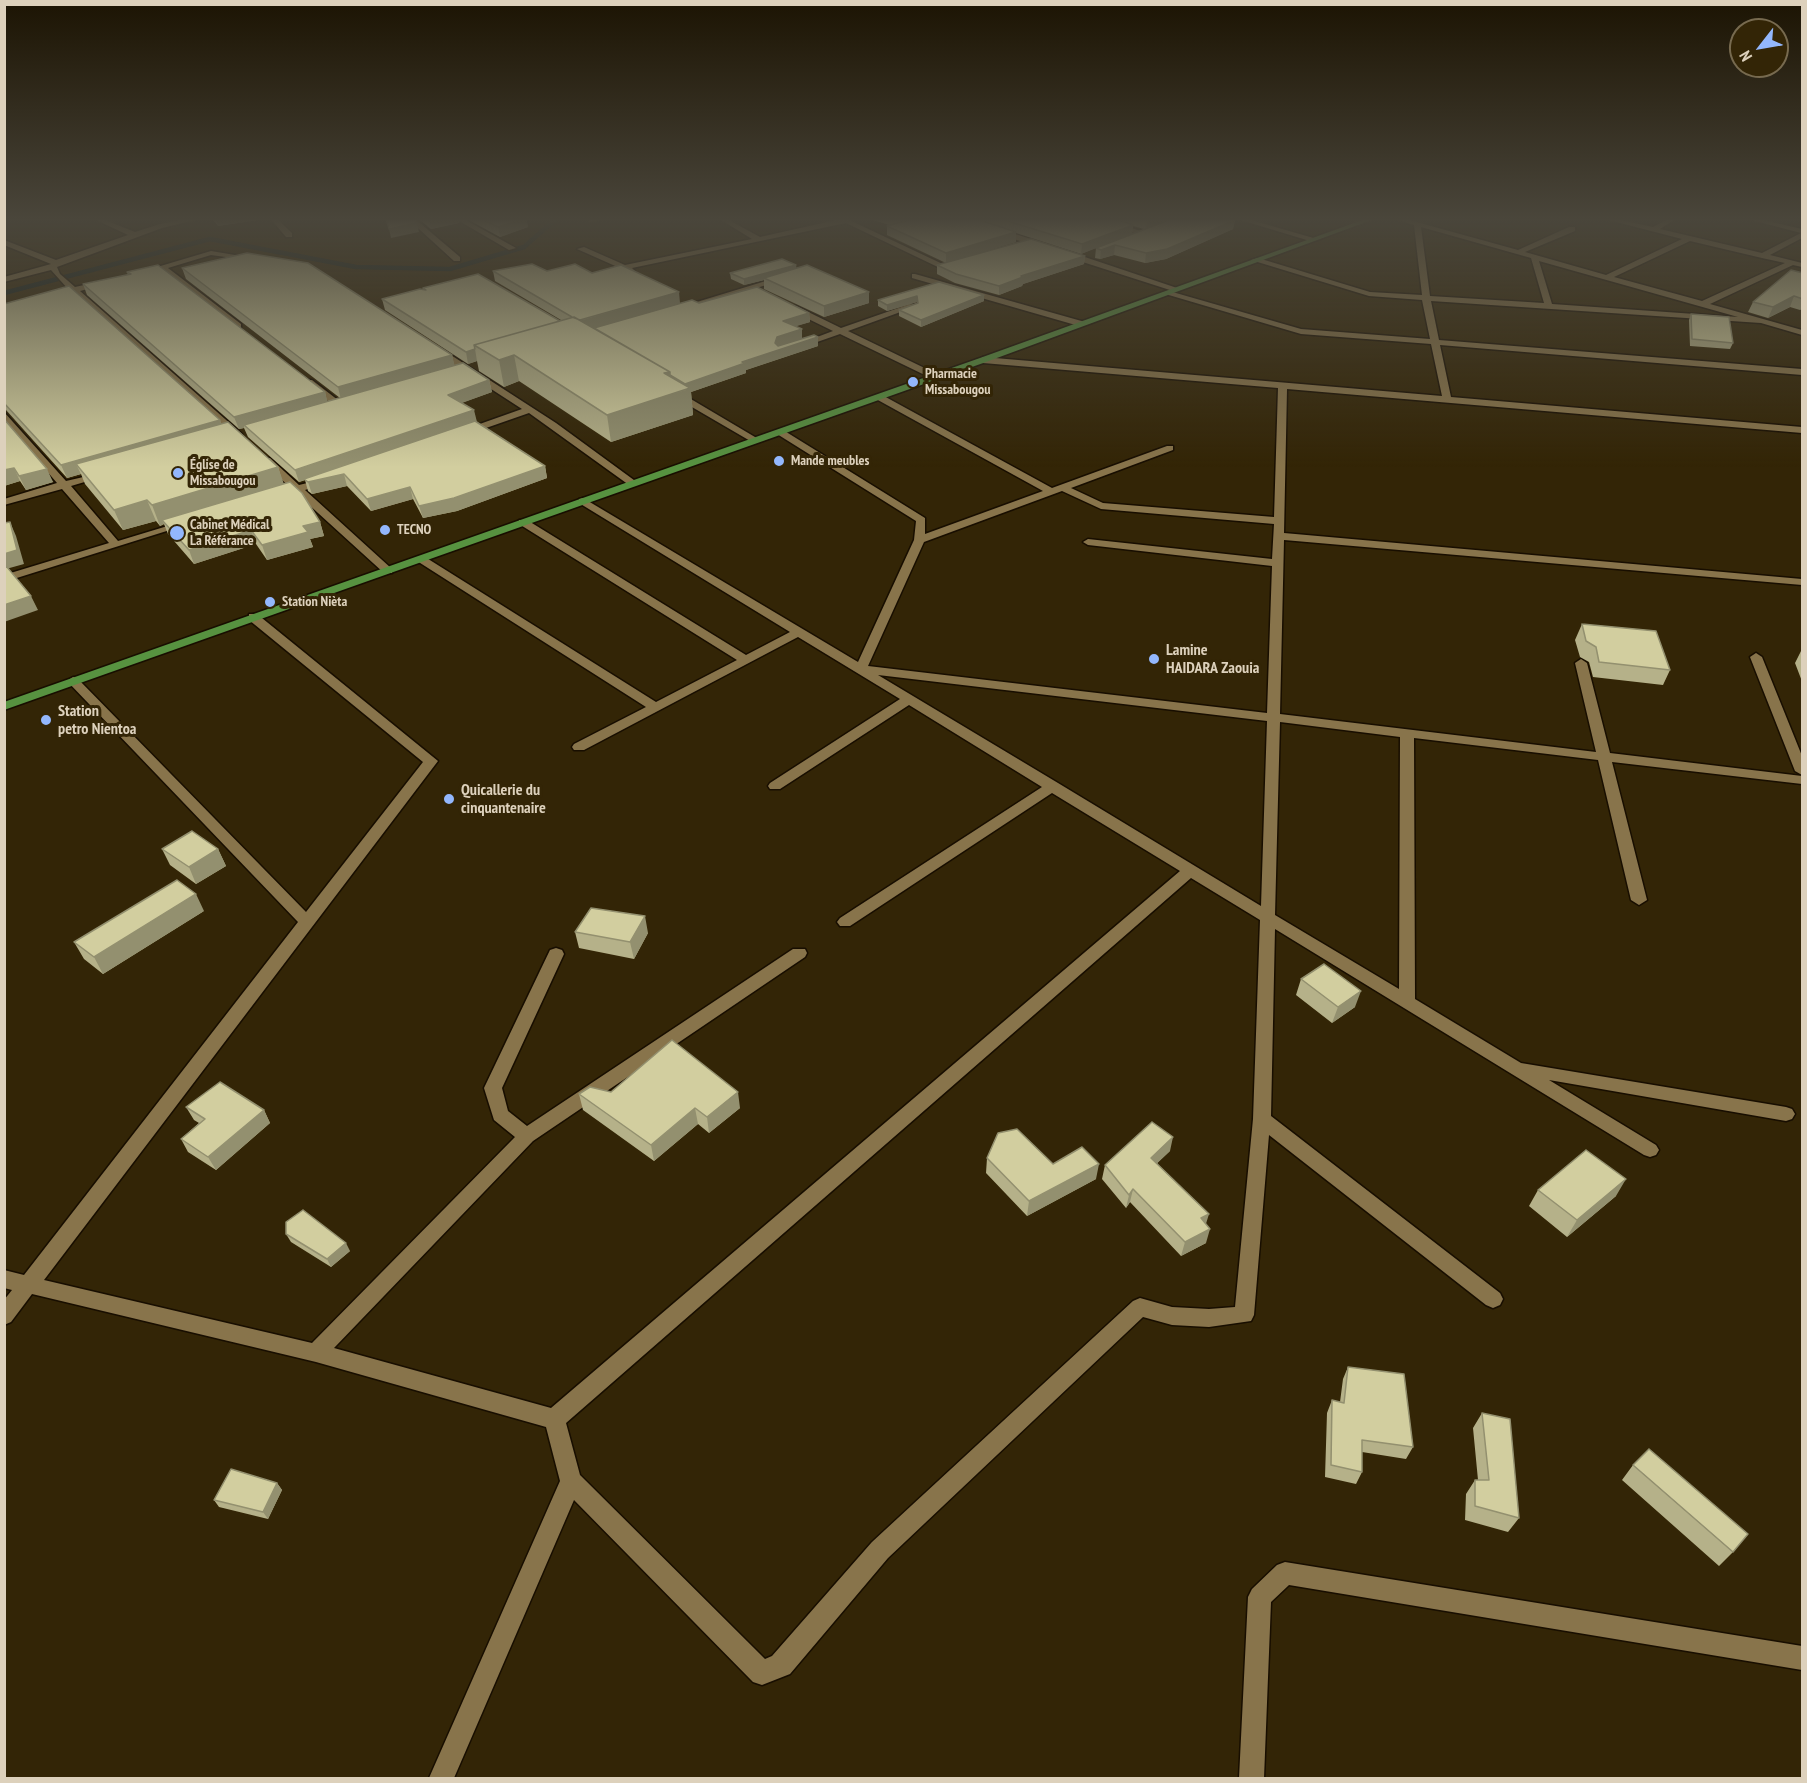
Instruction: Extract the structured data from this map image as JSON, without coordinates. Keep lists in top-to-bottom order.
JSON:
{
  "places": [
    "Pharmacie Missabougou",
    "Mande meubles",
    "Église de Missabougou",
    "TECNO",
    "Cabinet Médical La Référance",
    "Station Nièta",
    "Lamine HAIDARA Zaouia",
    "Station petro Nientoa",
    "Quicallerie du cinquantenaire"
  ],
  "north": "bottom left"
}
